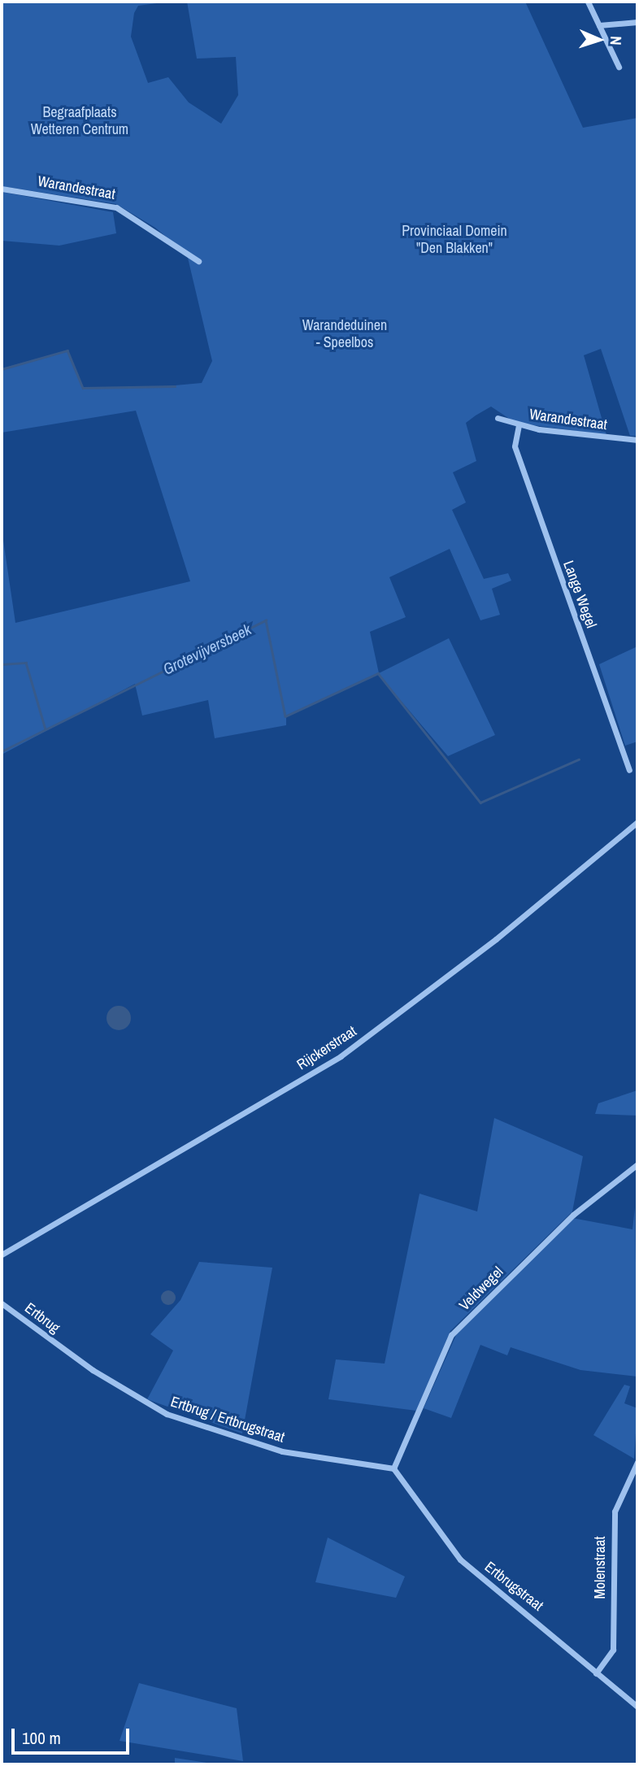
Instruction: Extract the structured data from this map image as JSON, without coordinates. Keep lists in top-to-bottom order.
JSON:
{
  "streets": {
    "street": [
      "Warandestraat",
      "Lange Wegel",
      "Rijckerstraat",
      "Veldwegel",
      "Ertbrug",
      "Ertbrug / Ertbrugstraat",
      "Molenstraat",
      "Ertbrugstraat"
    ]
  },
  "crossings": [
    ["Warandestraat", "Lange Wegel"],
    ["Veldwegel", "Ertbrug / Ertbrugstraat"],
    ["Veldwegel", "Ertbrugstraat"],
    ["Ertbrug", "Ertbrug / Ertbrugstraat"],
    ["Ertbrug / Ertbrugstraat", "Ertbrugstraat"],
    ["Molenstraat", "Ertbrugstraat"]
  ],
  "water": ["Grotevijversbeek"],
  "parks": ["Begraafplaats Wetteren Centrum", "Provinciaal Domein \"Den Blakken\"", "Warandeduinen - Speelbos"],
  "scale_bar": "100 m",
  "north": "right"
}
